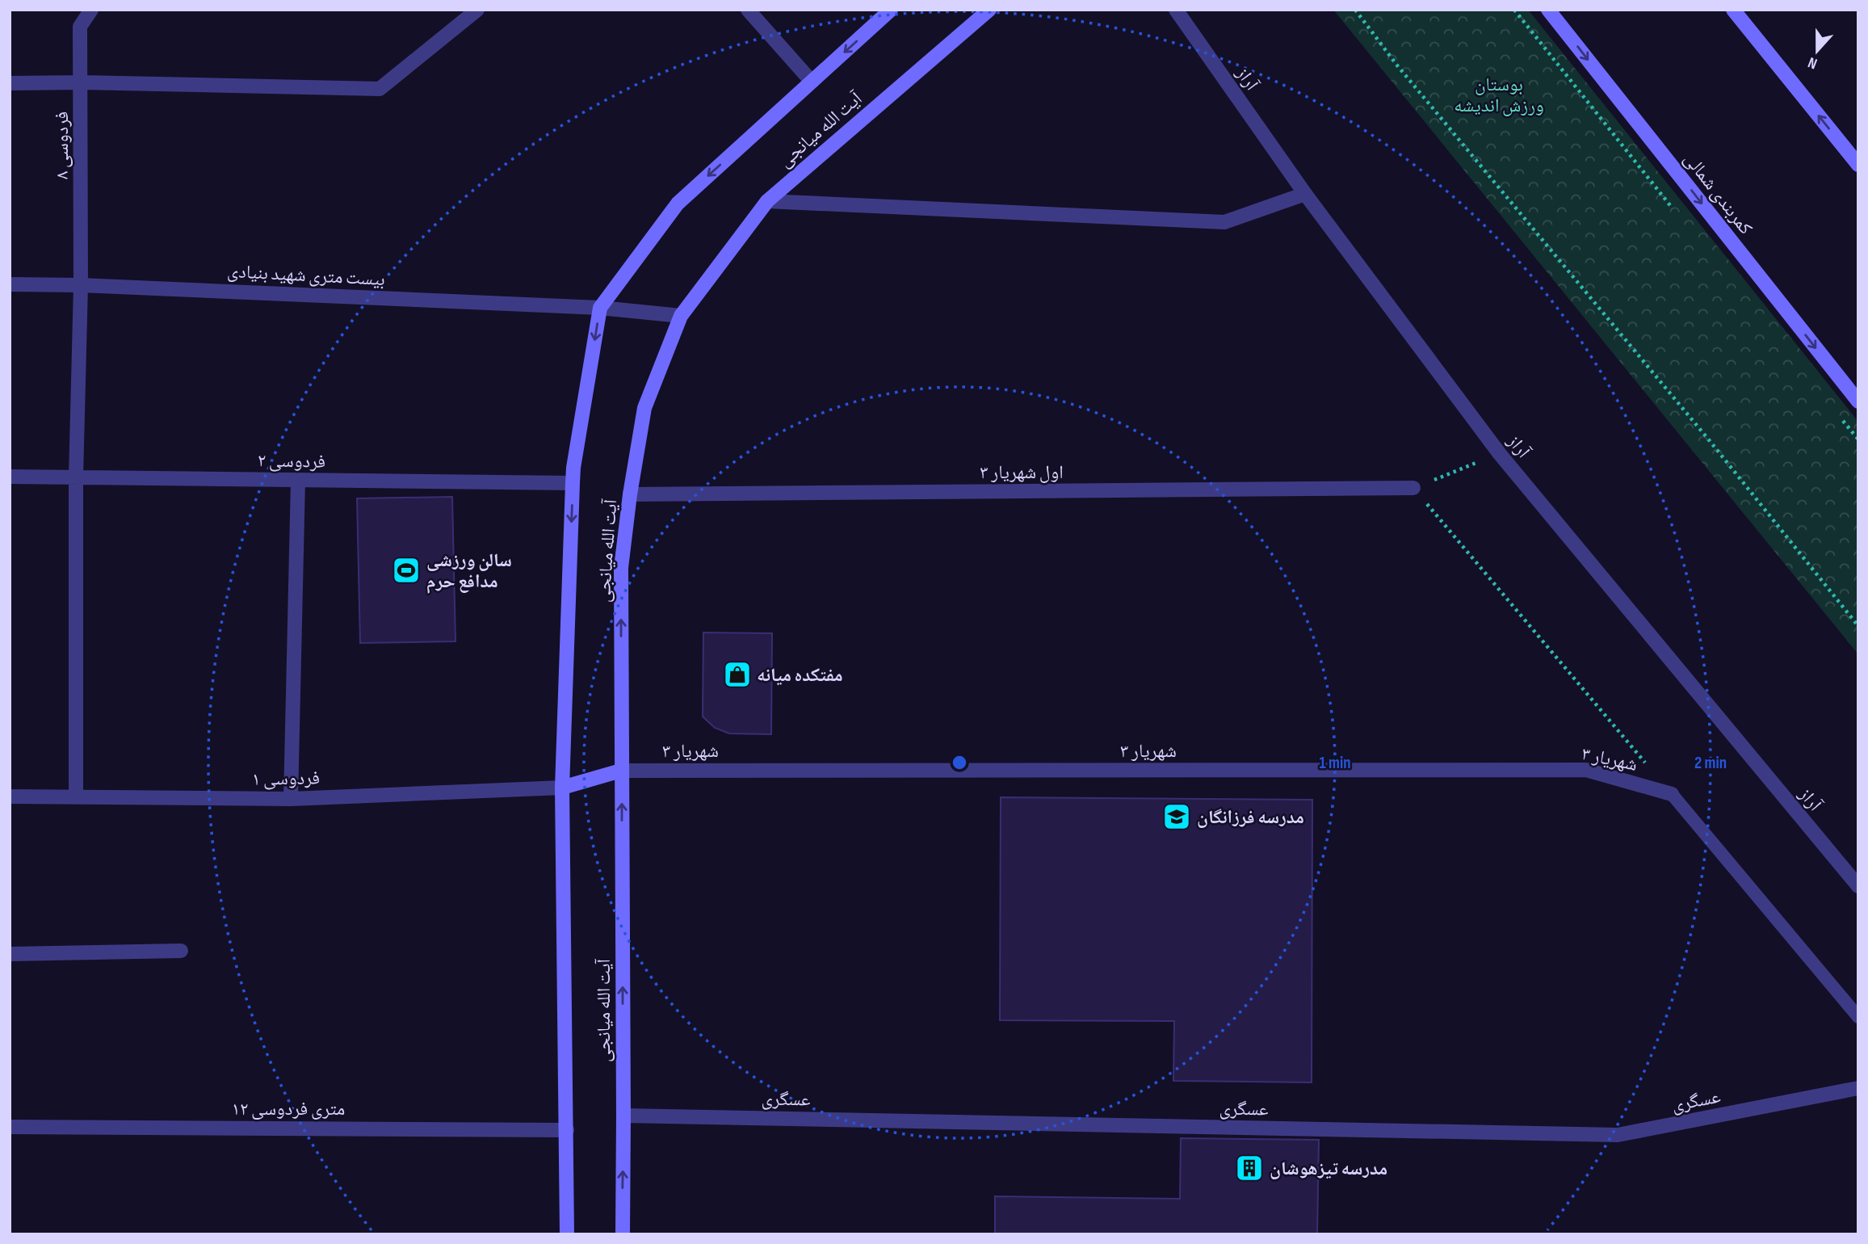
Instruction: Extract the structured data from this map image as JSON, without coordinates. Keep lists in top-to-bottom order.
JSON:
{
  "streets": {
    "main road": ["آیت الله میانجی", "کمربندی شمالی"],
    "street": [
      "آراز",
      "فردوسی ۸",
      "بیست متری شهید بنیادی",
      "فردوسی ۲",
      "اول شهریار ۳",
      "شهریار ۳",
      "فردوسی ۱",
      "عسگری",
      "۱۲ متری فردوسی"
    ]
  },
  "crossings": [
    ["آیت الله میانجی", "بیست متری شهید بنیادی"],
    ["آیت الله میانجی", "فردوسی ۲"],
    ["آیت الله میانجی", "اول شهریار ۳"],
    ["آیت الله میانجی", "شهریار ۳"],
    ["آیت الله میانجی", "فردوسی ۱"],
    ["آیت الله میانجی", "عسگری"],
    ["آیت الله میانجی", "۱۲ متری فردوسی"],
    ["فردوسی ۸", "بیست متری شهید بنیادی"],
    ["فردوسی ۸", "فردوسی ۲"],
    ["فردوسی ۸", "فردوسی ۱"]
  ],
  "one_way": ["کمربندی شمالی"],
  "parks": ["بوستان ورزش اندیشه"],
  "places": {
    "sports": ["سالن ورزشی مدافع حرم"],
    "shop": ["مفتکده میانه"],
    "school or university": ["مدرسه فرزانگان"],
    "building": ["مدرسه تیزهوشان"]
  },
  "north": "bottom",
  "rings": ["1 min", "2 min"]
}
